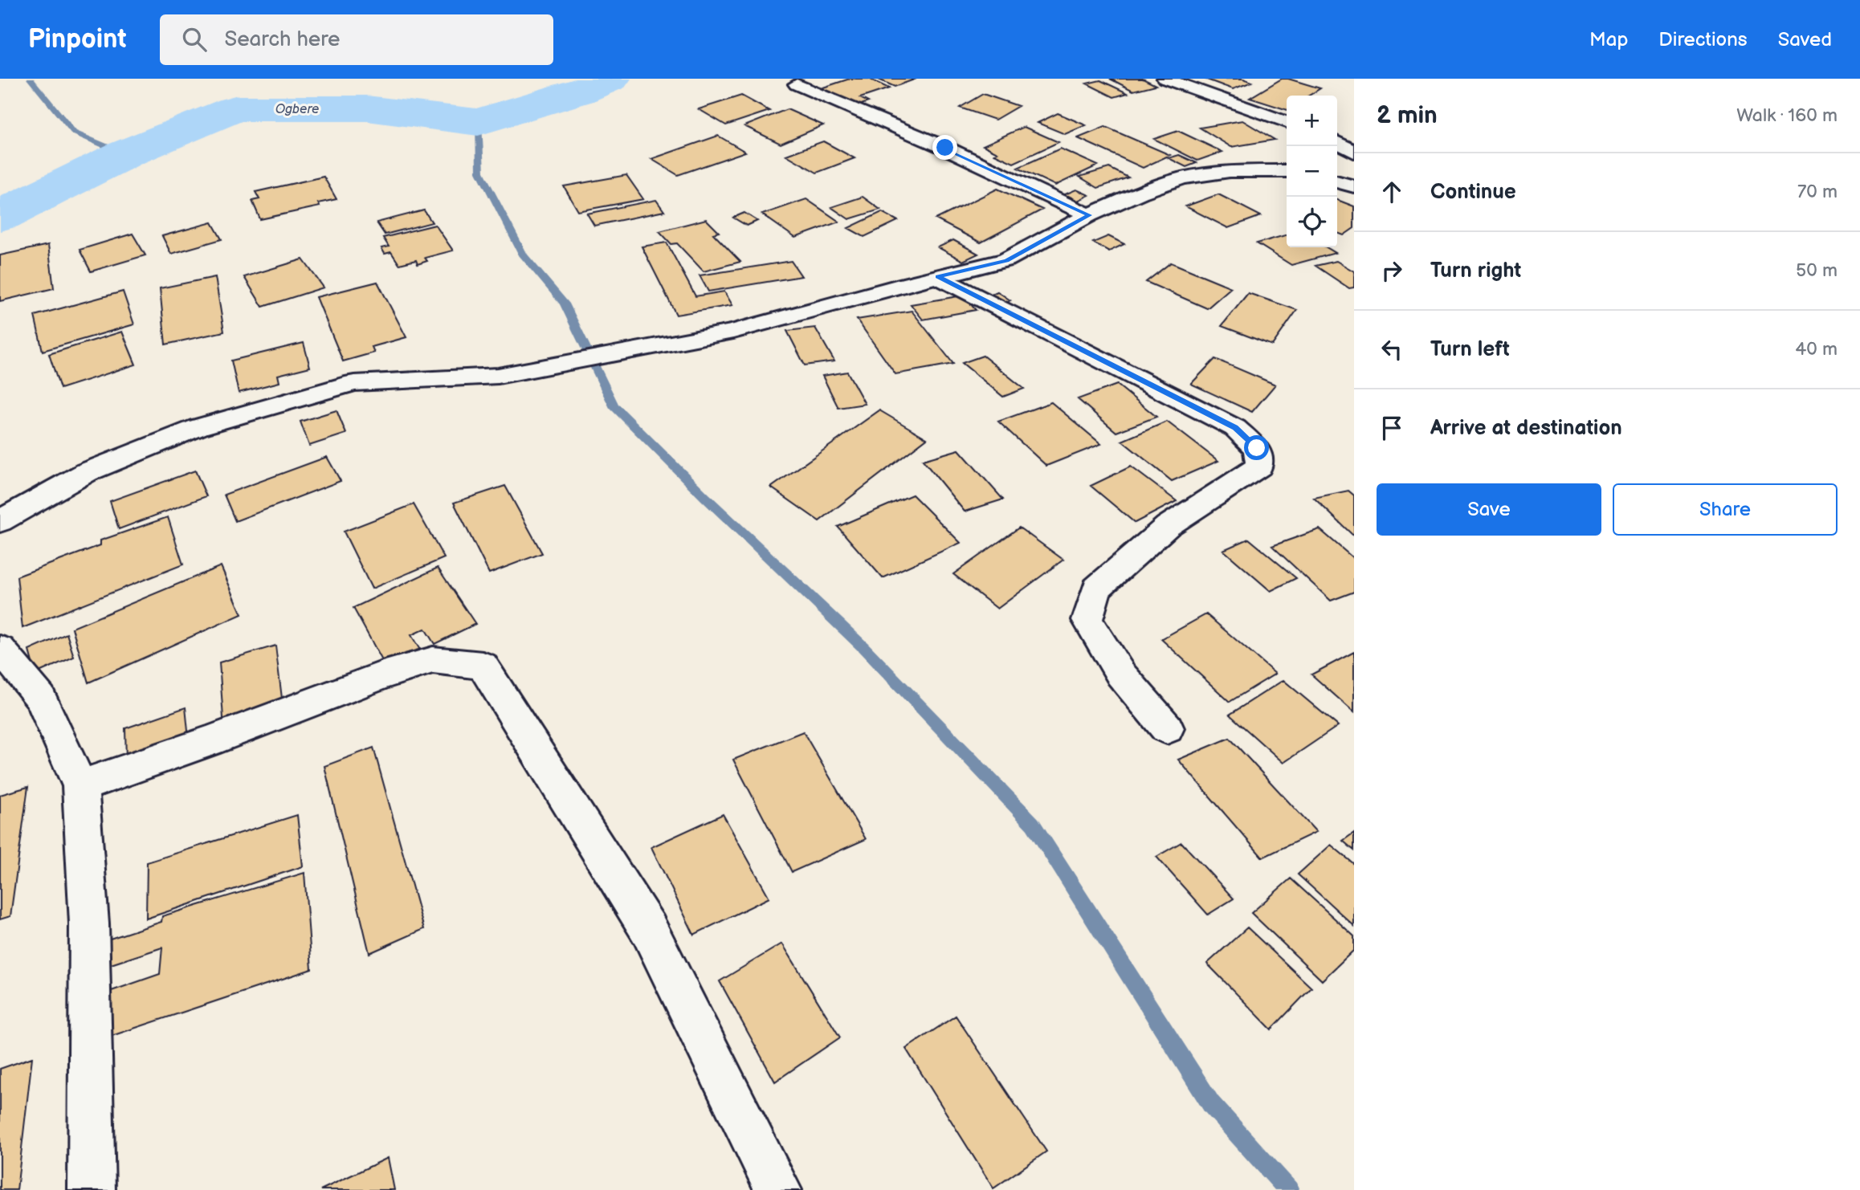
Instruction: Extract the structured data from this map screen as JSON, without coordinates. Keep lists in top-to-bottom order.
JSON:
{
  "water": ["Ogbere"],
  "page": {
    "header": "Pinpoint",
    "search": "Search here",
    "nav": ["Map", "Directions", "Saved"],
    "heading": ["2 min", "Walk · 160 m"],
    "map_buttons": ["+", "−"],
    "list": [
      ["Continue", "70 m"],
      ["Turn right", "50 m"],
      ["Turn left", "40 m"],
      "Arrive at destination"
    ],
    "buttons": ["Save", "Share"]
  }
}
